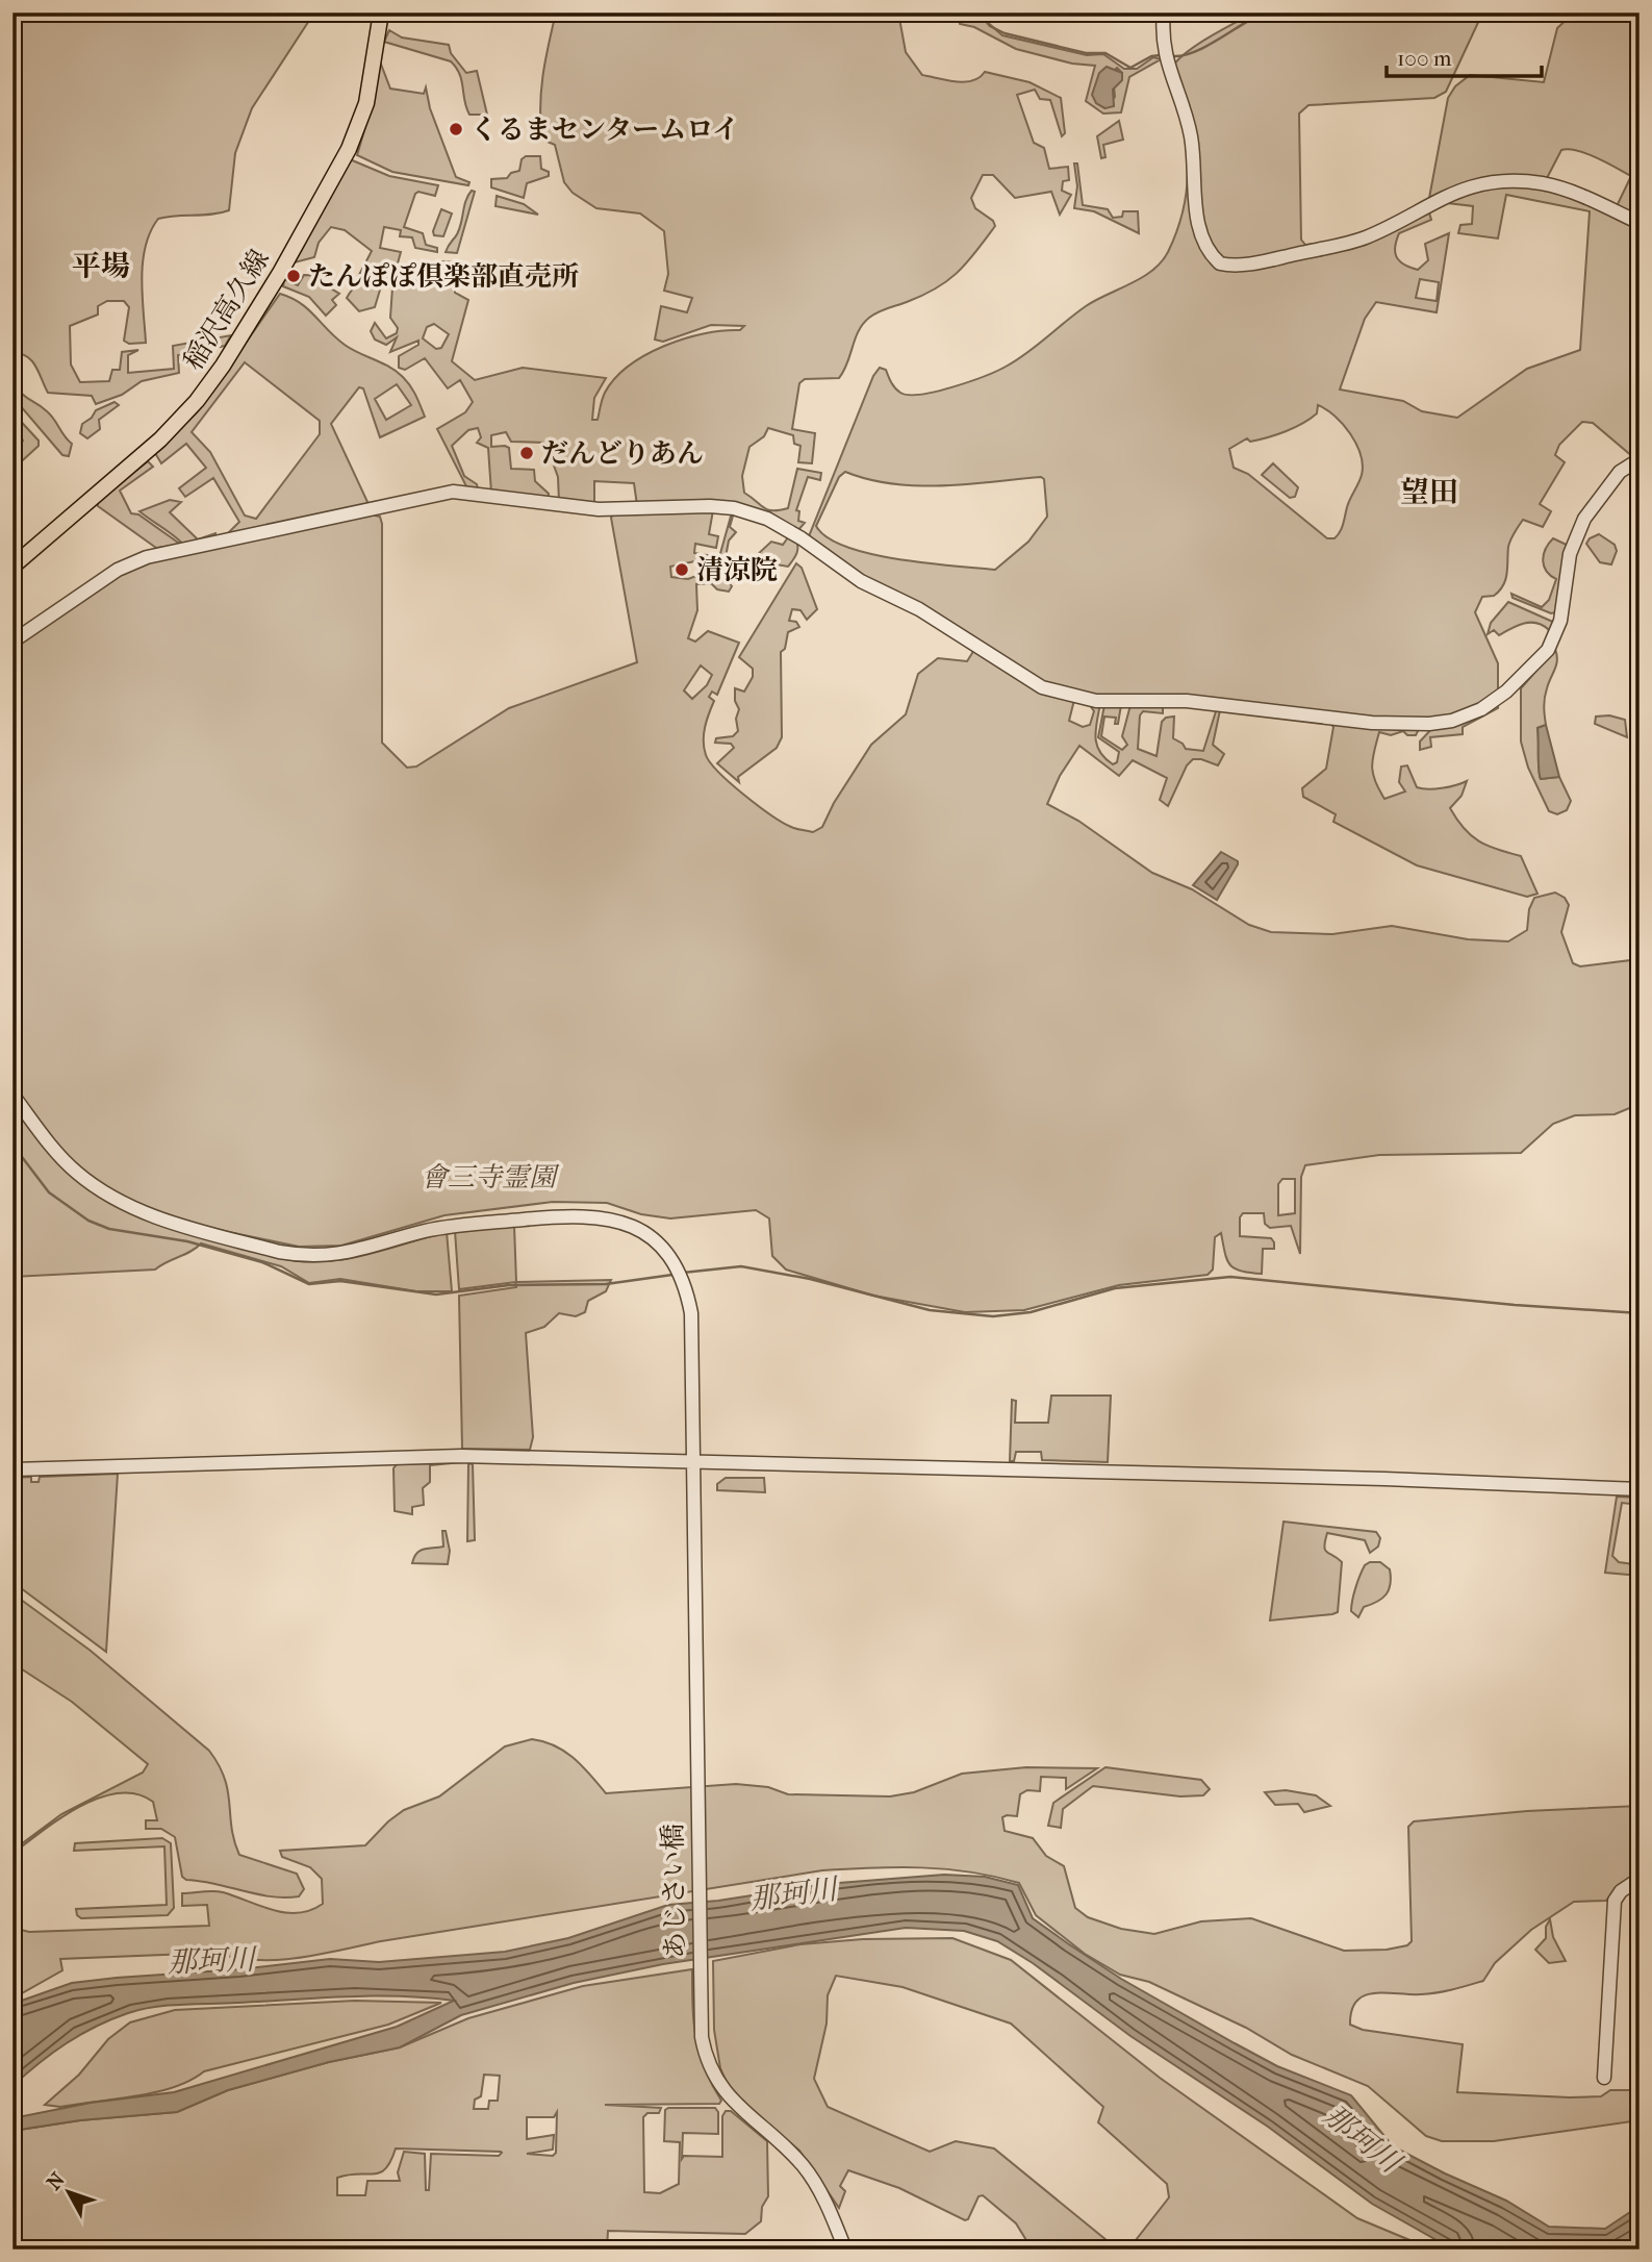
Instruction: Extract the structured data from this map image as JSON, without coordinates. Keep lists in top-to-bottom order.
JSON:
{
  "streets": {
    "main road": ["稲沢高久線"],
    "street": ["あじさい橋"]
  },
  "districts": ["平場", "望田"],
  "water": ["那珂川"],
  "parks": ["會三寺霊園"],
  "places": [
    "くるまセンタームロイ",
    "たんぽぽ倶楽部直売所",
    "だんどりあん",
    "清涼院"
  ],
  "scale_bar": "100 m",
  "north": "top left"
}
